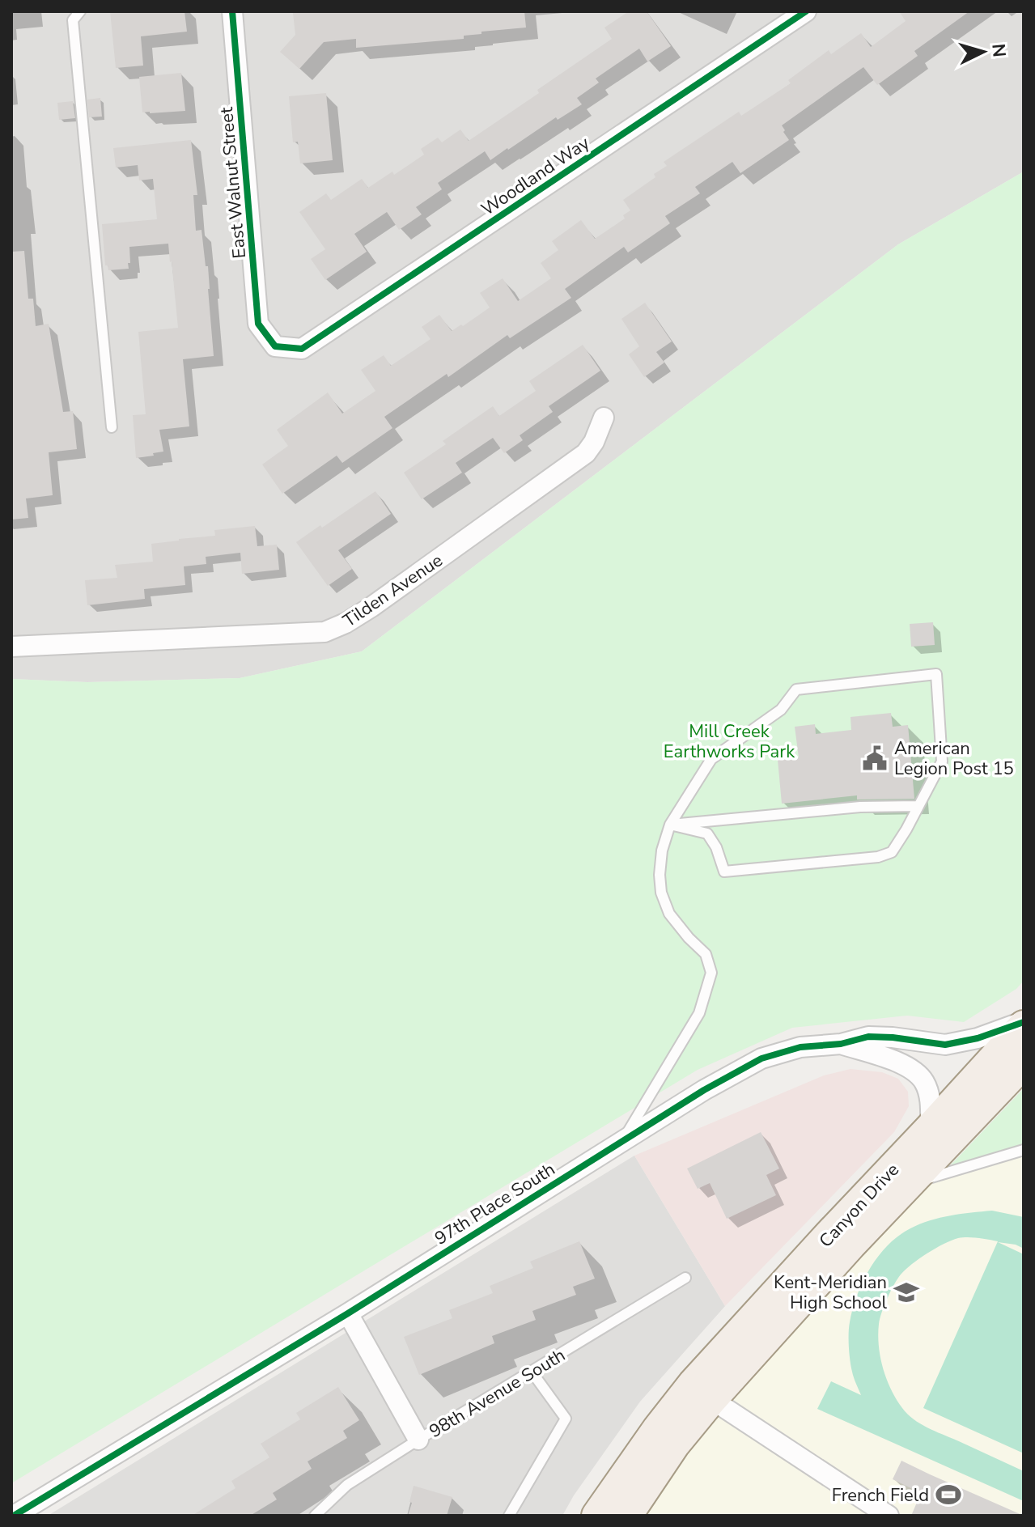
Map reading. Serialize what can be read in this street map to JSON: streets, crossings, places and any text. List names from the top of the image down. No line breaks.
{"streets":{"main road":["Canyon Drive"],"street":["Woodland Way","East Walnut Street","Tilden Avenue","97th Place South"],"lane":["98th Avenue South"]},"crossings":[["Woodland Way","East Walnut Street"],["97th Place South","Canyon Drive"]],"parks":["Mill Creek Earthworks Park"],"places":{"public building":["American Legion Post 15"],"school or university":["Kent-Meridian High School"],"sports":["French Field"]},"north":"right"}
